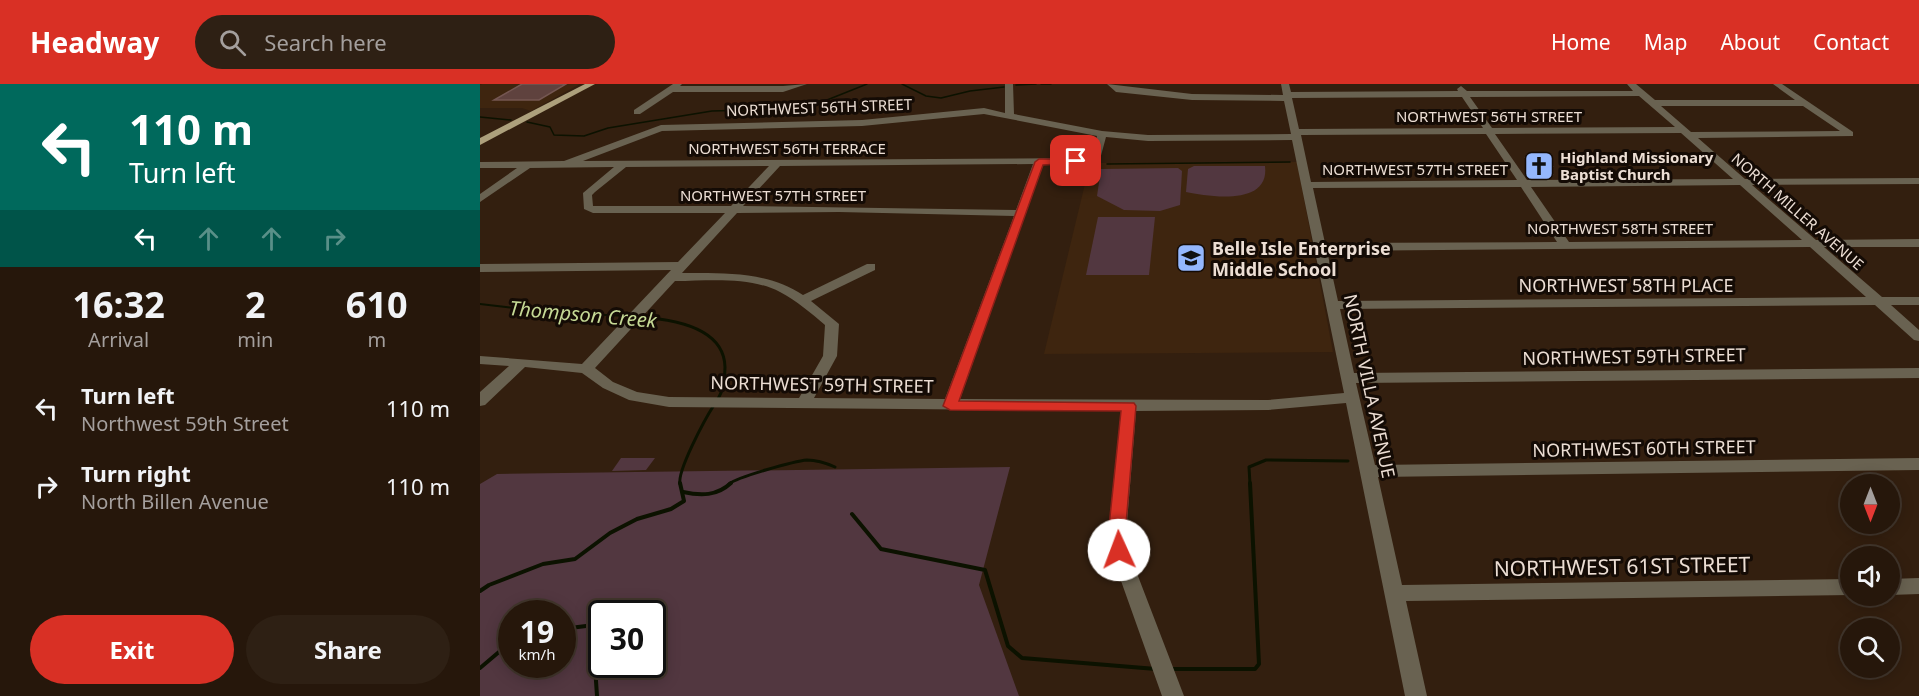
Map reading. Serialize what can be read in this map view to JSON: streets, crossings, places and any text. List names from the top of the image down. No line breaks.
{"streets":{"street":["NORTHWEST 56TH STREET","NORTHWEST 56TH TERRACE","NORTHWEST 57TH STREET","NORTH MILLER AVENUE","NORTHWEST 58TH STREET","NORTHWEST 58TH PLACE","NORTHWEST 59TH STREET","NORTH VILLA AVENUE","NORTHWEST 60TH STREET","NORTHWEST 61ST STREET"]},"crossings":[["NORTHWEST 56TH STREET","NORTHWEST 56TH TERRACE"],["NORTHWEST 56TH STREET","NORTH MILLER AVENUE"],["NORTHWEST 56TH STREET","NORTH VILLA AVENUE"],["NORTHWEST 56TH TERRACE","NORTHWEST 57TH STREET"],["NORTHWEST 57TH STREET","NORTH MILLER AVENUE"],["NORTHWEST 57TH STREET","NORTH VILLA AVENUE"],["NORTH MILLER AVENUE","NORTHWEST 58TH STREET"],["NORTH MILLER AVENUE","NORTHWEST 58TH PLACE"],["NORTHWEST 58TH STREET","NORTH VILLA AVENUE"],["NORTHWEST 58TH PLACE","NORTH VILLA AVENUE"],["NORTHWEST 59TH STREET","NORTH VILLA AVENUE"],["NORTH VILLA AVENUE","NORTHWEST 60TH STREET"],["NORTH VILLA AVENUE","NORTHWEST 61ST STREET"]],"water":["Thompson Creek"],"places":{"church":["Highland Missionary Baptist Church"],"school or university":["Belle Isle Enterprise Middle School"]},"north":"bottom","page":{"header":"Headway","search":"Search here","nav":["Home","Map","About","Contact"],"turn":["110 m","Turn left"],"eta":["16:32","Arrival","2","min","610","m"],"list":[{"name":"Turn left","note":"Northwest 59th Street","value":"110 m"},{"name":"Turn right","note":"North Billen Avenue","value":"110 m"}],"speed":"19 km/h","limit":"30","buttons":["Exit","Share"]}}
